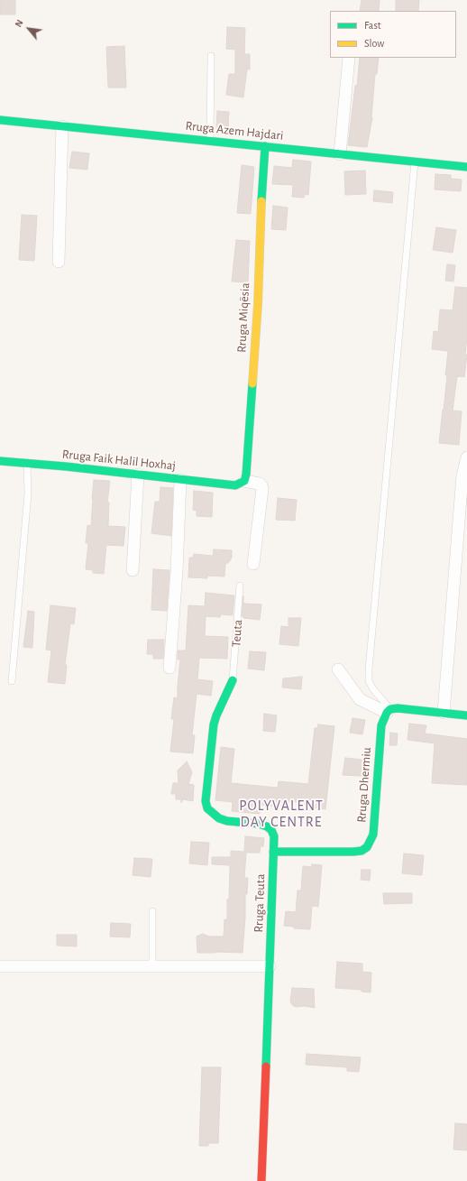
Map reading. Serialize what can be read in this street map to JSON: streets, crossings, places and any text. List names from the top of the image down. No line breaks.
{"streets":{"street":["Rruga Azem Hajdari","Rruga Miqësia","Rruga Faik Halil Hoxhaj","Rruga Dhermiu","Rruga Teuta"],"lane":["Teuta"]},"crossings":[["Rruga Azem Hajdari","Rruga Miqësia"],["Rruga Miqësia","Rruga Faik Halil Hoxhaj"],["Teuta","Rruga Teuta"],["Rruga Dhermiu","Rruga Teuta"]],"districts":["POLYVALENT DAY CENTRE"],"legend":["Fast","Slow"],"north":"top left"}
